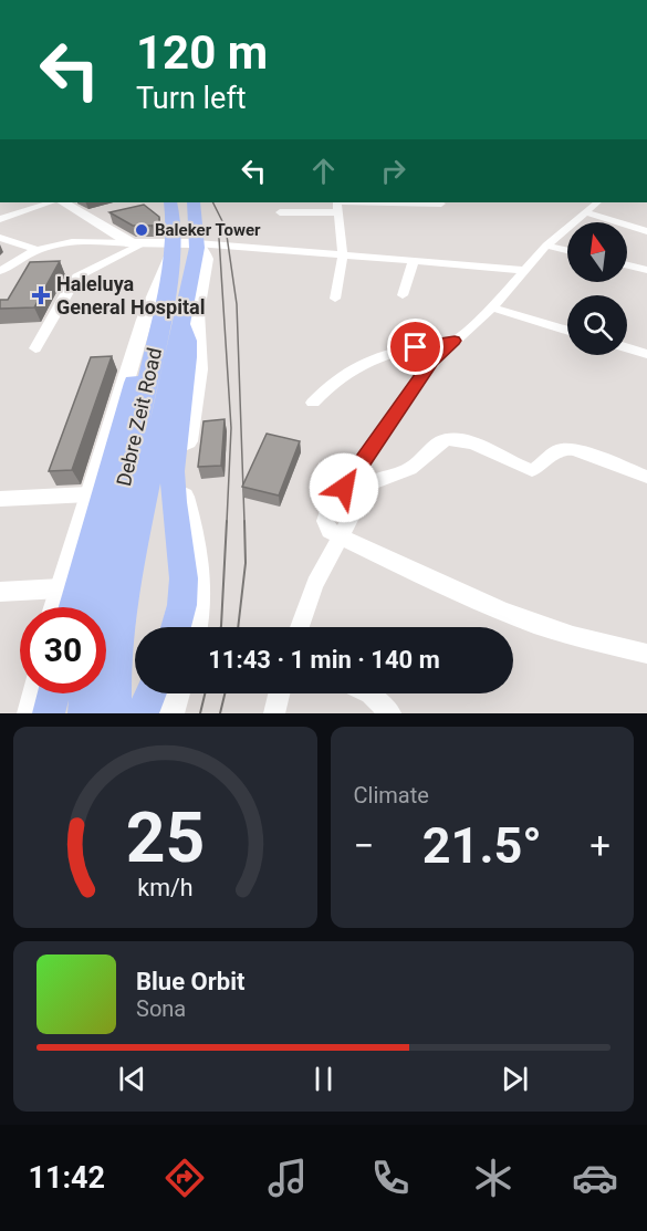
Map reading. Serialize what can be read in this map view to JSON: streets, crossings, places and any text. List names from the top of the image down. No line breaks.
{"streets":{"main road":["Debre Zeit Road"]},"places":{"other":["Baleker Tower"],"health":["Haleluya General Hospital"]},"north":"top","page":{"turn":["120 m","Turn left"],"limit":"30","trip":"11:43 · 1 min · 140 m","tile":"Climate","heat":["−","21.5°","+"],"song":["Blue Orbit","Sona"],"tabs":"11:42","gauge":["25","km/h"]}}
